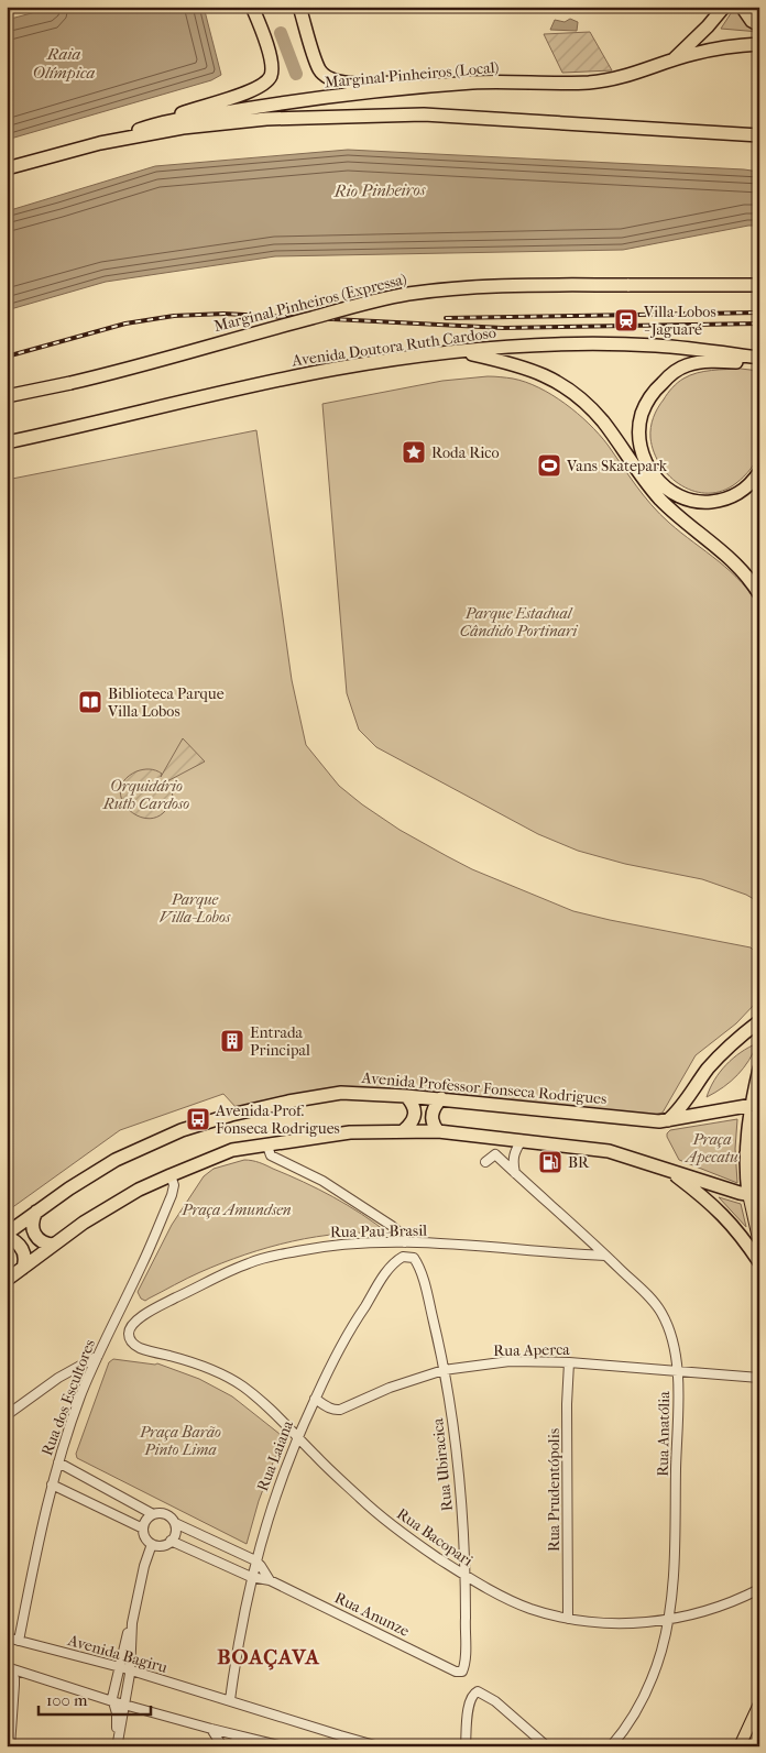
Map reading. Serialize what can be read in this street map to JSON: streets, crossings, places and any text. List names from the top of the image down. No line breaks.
{"streets":{"highway":["Marginal Pinheiros (Local)","Marginal Pinheiros (Expressa)","Avenida Doutora Ruth Cardoso","Avenida Professor Fonseca Rodrigues"],"street":["Rua Pau-Brasil","Rua Aperca","Rua dos Escultores","Rua Anatólia","Rua Laiana","Rua Ubiracica","Rua Prudentópolis","Rua Bacopari","Rua Anunze","Avenida Bagiru"]},"crossings":[["Rua Pau-Brasil","Rua Anatólia"],["Rua Pau-Brasil","Rua Bacopari"],["Rua Aperca","Rua Anatólia"],["Rua Aperca","Rua Laiana"],["Rua Aperca","Rua Ubiracica"],["Rua Aperca","Rua Prudentópolis"],["Rua dos Escultores","Avenida Bagiru"],["Rua Anatólia","Rua Bacopari"],["Rua Laiana","Rua Ubiracica"],["Rua Laiana","Rua Bacopari"],["Rua Laiana","Rua Anunze"],["Rua Laiana","Avenida Bagiru"],["Rua Ubiracica","Rua Bacopari"],["Rua Ubiracica","Rua Anunze"],["Rua Prudentópolis","Rua Bacopari"]],"districts":["BOAÇAVA"],"water":["Raia Olímpica","Rio Pinheiros"],"parks":["Parque Estadual Cândido Portinari","Orquidário Ruth Cardoso","Parque Villa-Lobos","Praça Apecatu","Praça Amundsen","Praça Barão Pinto Lima"],"places":{"station":["Villa Lobos - Jaguaré"],"place":["Roda Rico"],"sports":["Vans Skatepark"],"library":["Biblioteca Parque Villa Lobos"],"building":["Entrada Principal"],"bus stop":["Avenida Prof. Fonseca Rodrigues"],"fuel station":["BR"]},"scale_bar":"100 m"}
